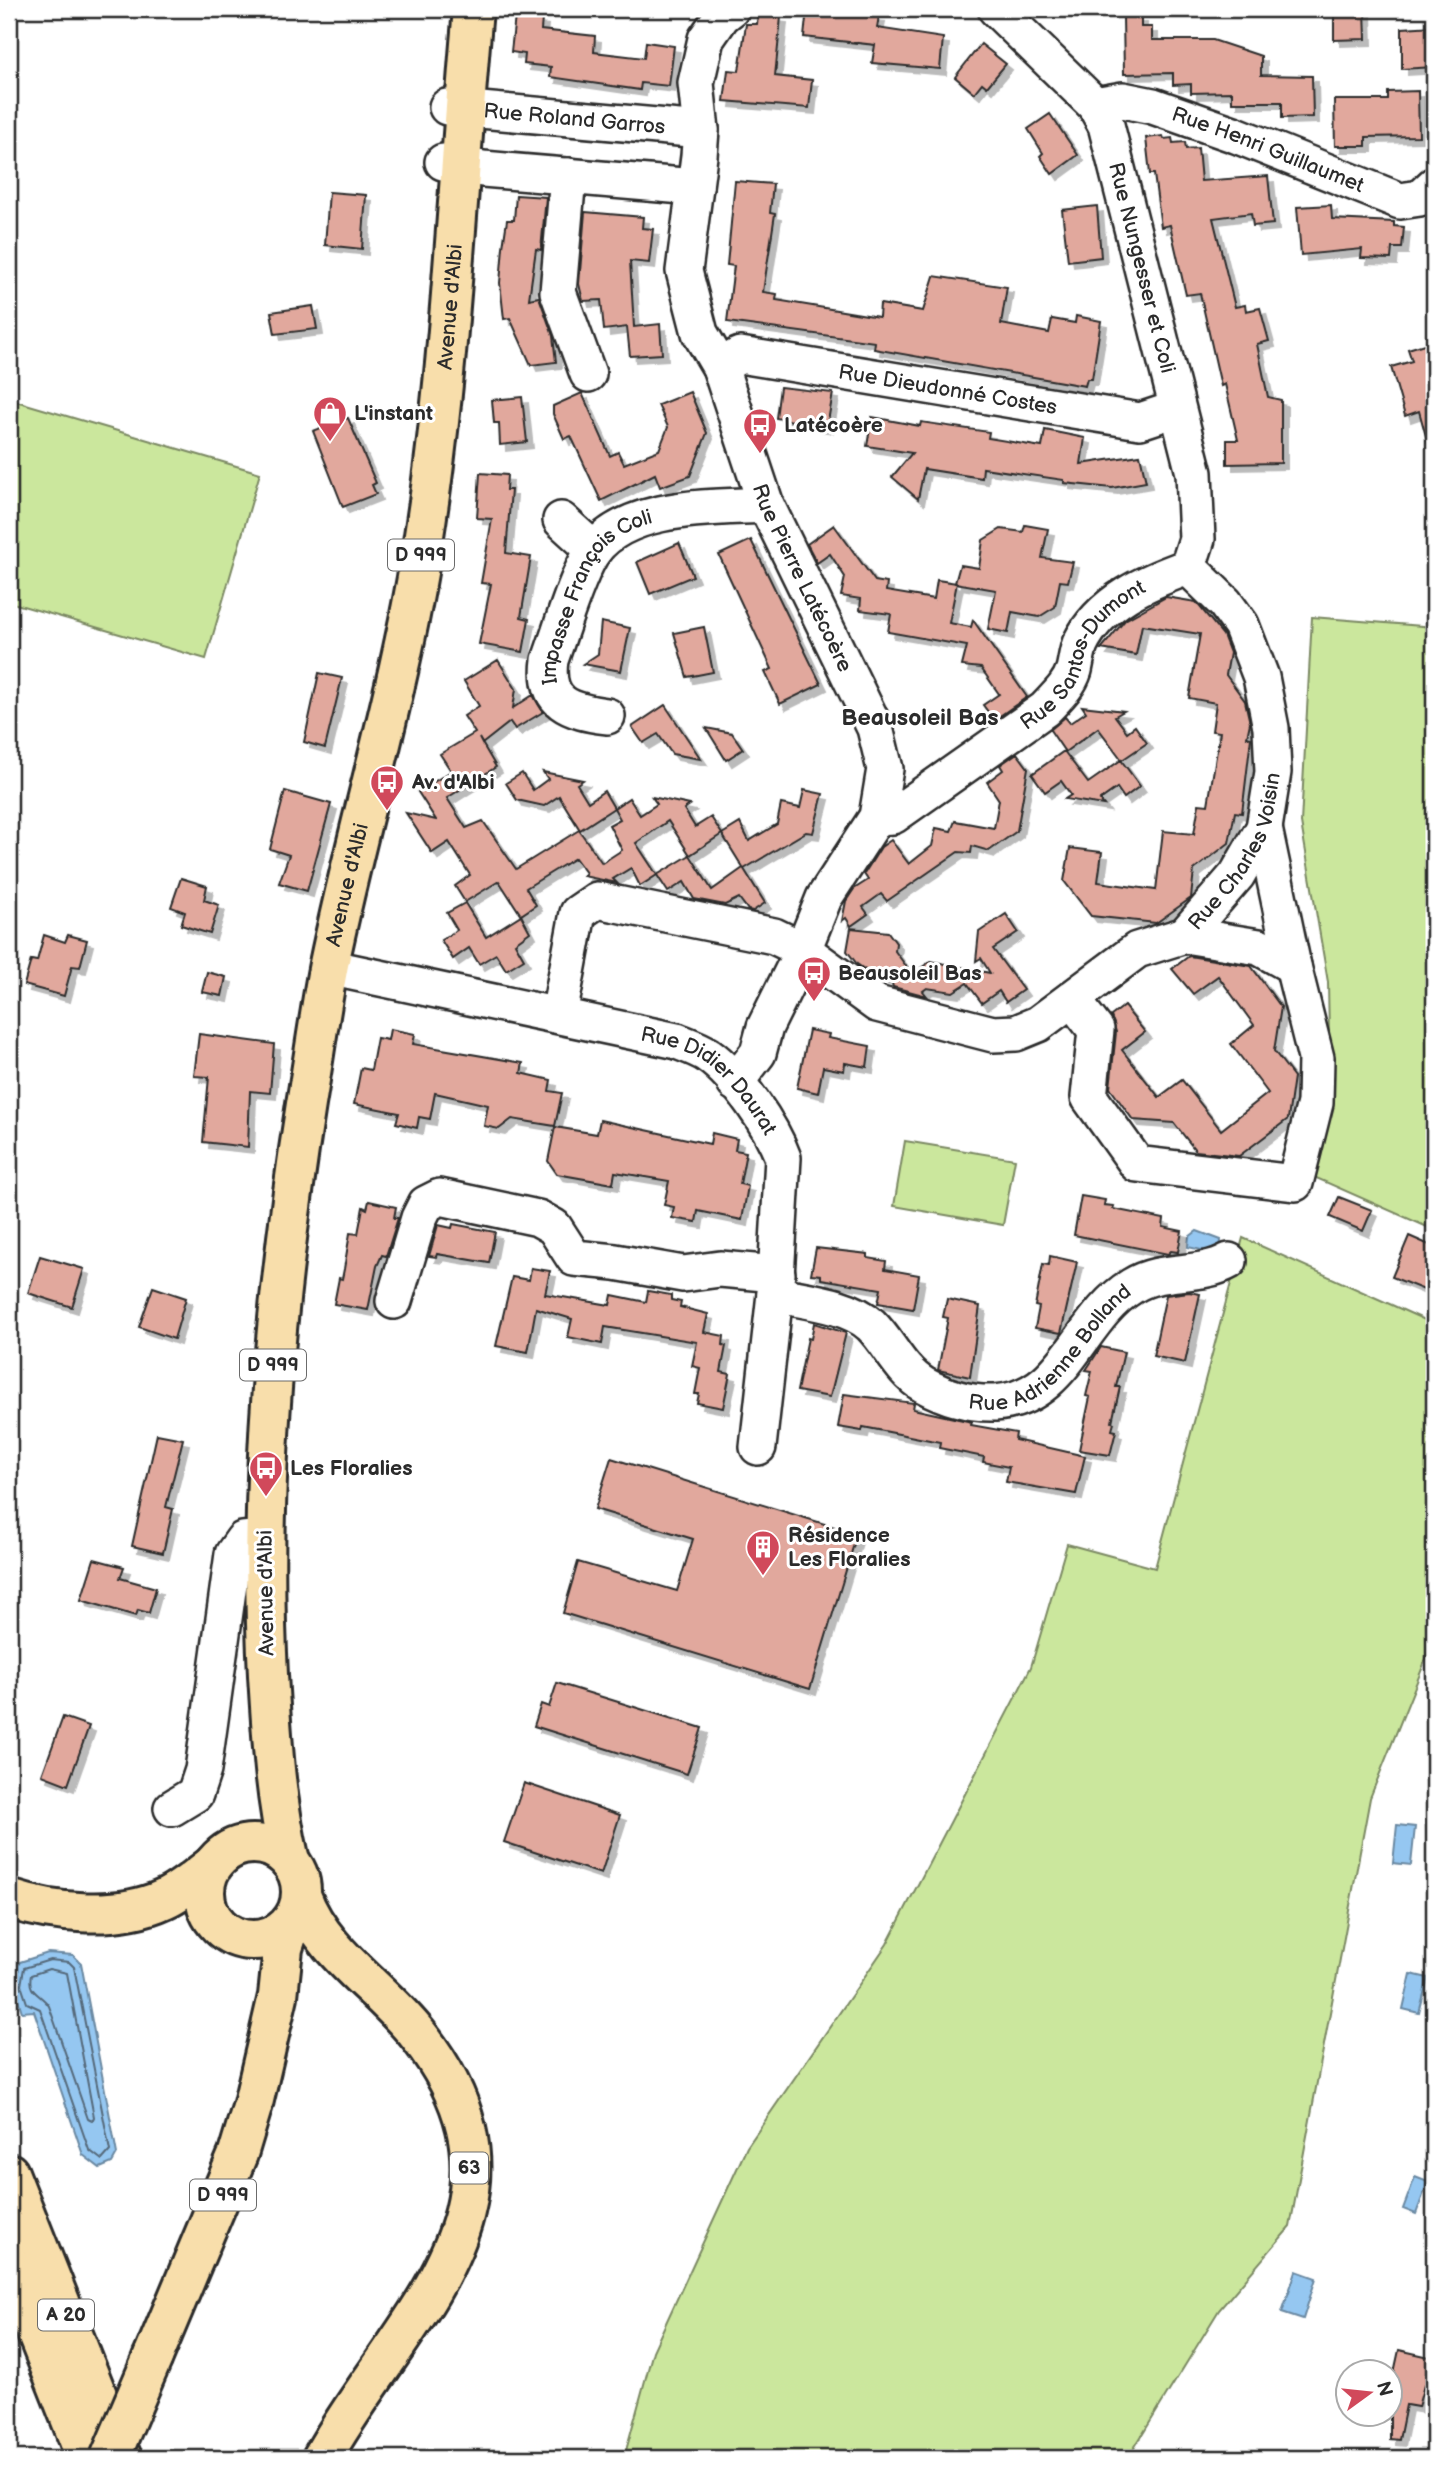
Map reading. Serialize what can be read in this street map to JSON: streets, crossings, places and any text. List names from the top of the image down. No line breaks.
{"streets":{"main road":["Avenue d'Albi","D 999","63","A 20"],"street":["Rue Roland Garros","Rue Henri Guillaumet","Rue Nungesser et Coli","Rue Dieudonné Costes","Rue Pierre Latécoère","Impasse François Coli","Rue Santos-Dumont","Rue Charles Voisin","Rue Didier Daurat","Rue Adrienne Bolland"]},"crossings":[["Rue Roland Garros","Avenue d'Albi"],["Rue Roland Garros","Rue Pierre Latécoère"],["Rue Henri Guillaumet","Rue Nungesser et Coli"],["Rue Nungesser et Coli","Rue Dieudonné Costes"],["Rue Nungesser et Coli","Rue Santos-Dumont"],["Rue Nungesser et Coli","Rue Charles Voisin"],["Avenue d'Albi","D 999"],["Avenue d'Albi","Rue Didier Daurat"],["Avenue d'Albi","63"],["Rue Dieudonné Costes","Rue Pierre Latécoère"],["D 999","63"],["Rue Pierre Latécoère","Impasse François Coli"],["Rue Pierre Latécoère","Rue Santos-Dumont"],["Rue Pierre Latécoère","Rue Charles Voisin"],["Rue Pierre Latécoère","Rue Didier Daurat"],["Rue Santos-Dumont","Rue Charles Voisin"],["Rue Charles Voisin","Rue Didier Daurat"],["Rue Didier Daurat","Rue Adrienne Bolland"]],"districts":["Beausoleil Bas"],"places":{"shop":["L'instant"],"bus stop":["Latécoère","Av. d'Albi","Beausoleil Bas","Les Floralies"],"building":["Résidence Les Floralies"]},"north":"right"}
